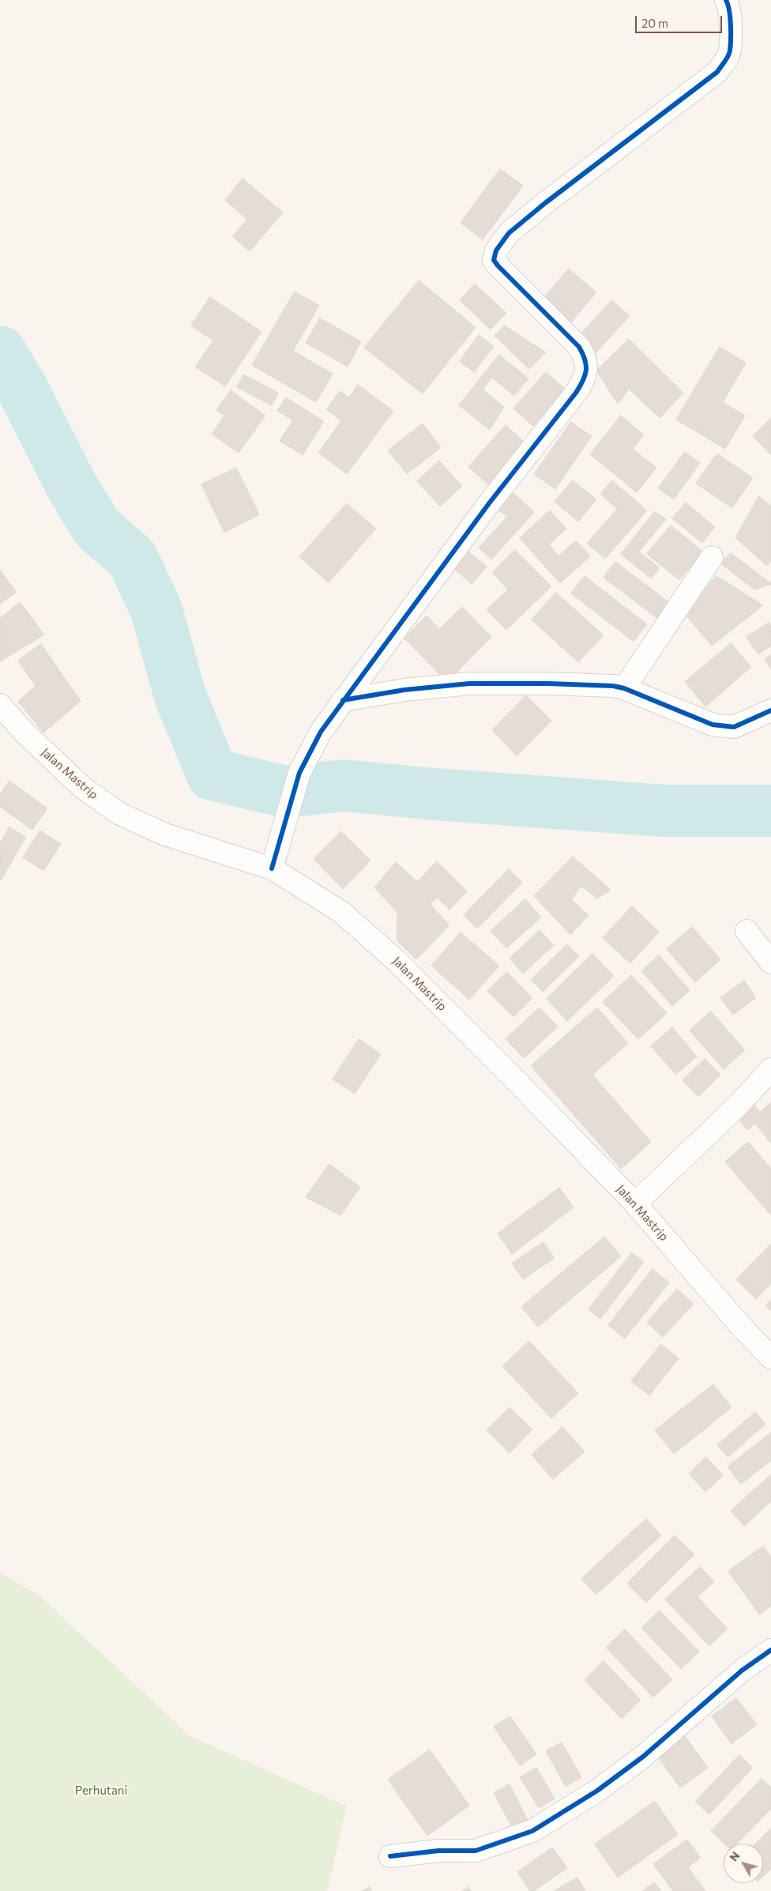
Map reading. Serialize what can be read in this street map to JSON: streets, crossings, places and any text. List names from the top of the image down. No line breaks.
{"streets":{"street":["Jalan Mastrip"]},"parks":["Perhutani"],"scale_bar":"20 m","north":"top left"}
